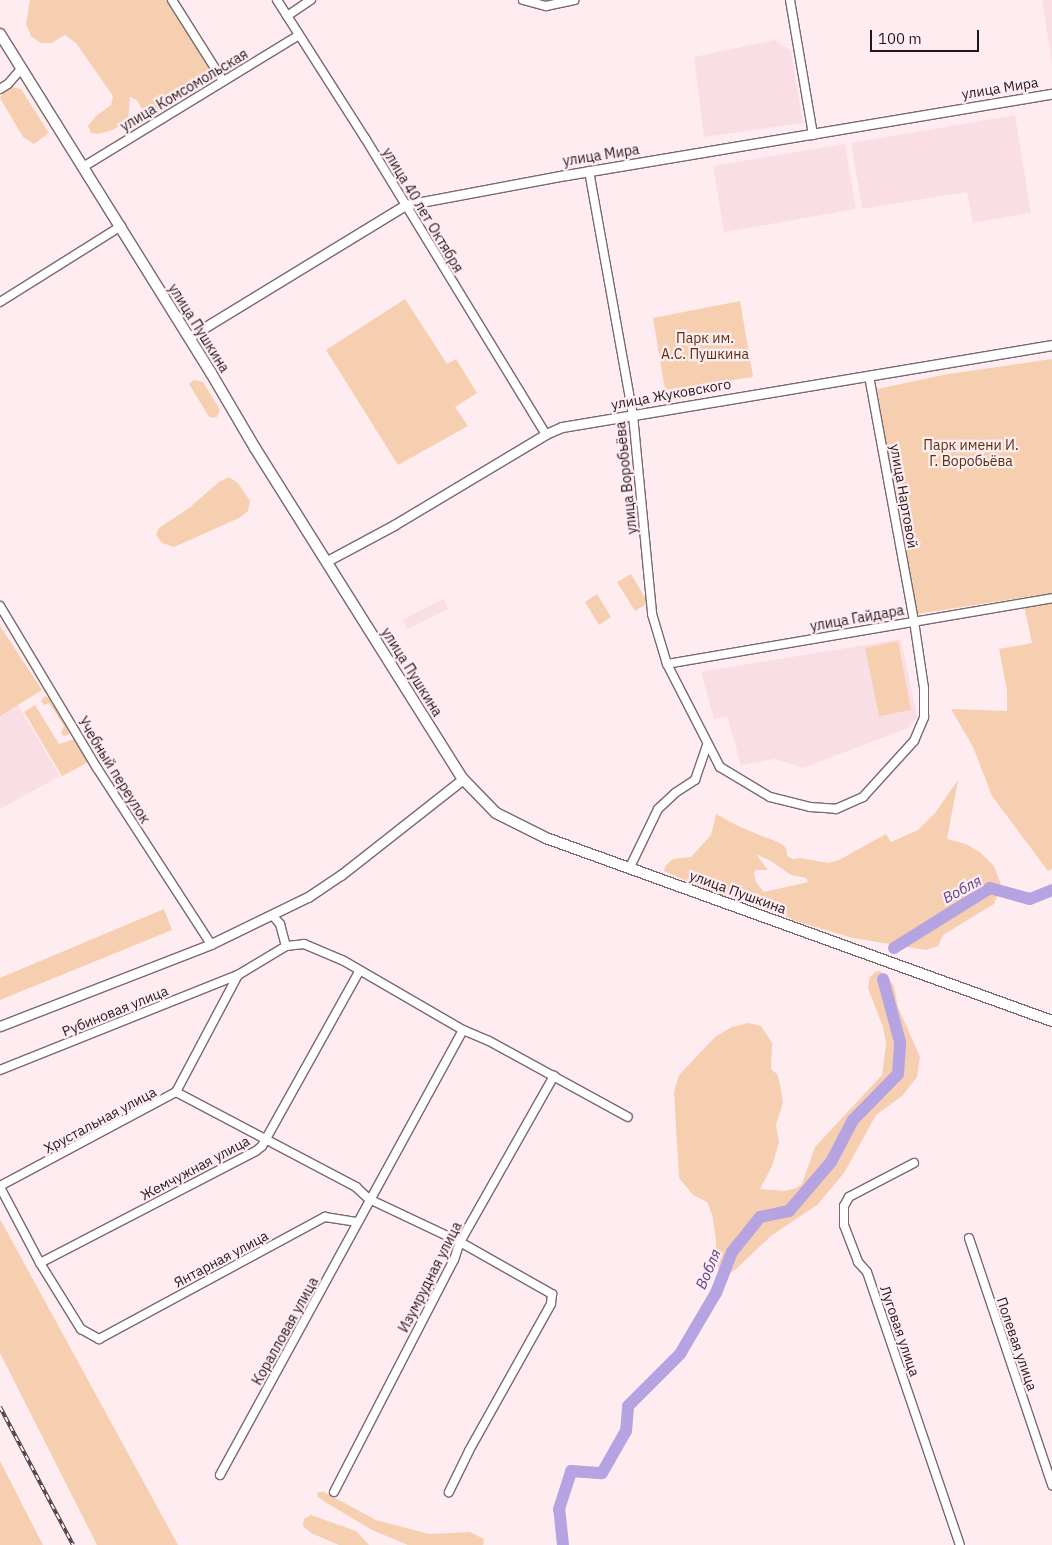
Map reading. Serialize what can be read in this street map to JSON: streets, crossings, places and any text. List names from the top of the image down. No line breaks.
{"streets":{"main road":["улица Пушкина"],"street":["улица Мира","улица Комсомольская","улица 40 лет Октября","улица Жуковского","улица Воробьёва","улица Нартовой","улица Гайдара","Учебный переулок","Рубиновая улица","Хрустальная улица","Жемчужная улица","Янтарная улица","Изумрудная улица","Коралловая улица","Луговая улица","Полевая улица"]},"crossings":[["улица Мира","улица 40 лет Октября"],["улица Мира","улица Пушкина"],["улица Мира","улица Воробьёва"],["улица Комсомольская","улица 40 лет Октября"],["улица Комсомольская","улица Пушкина"],["улица 40 лет Октября","улица Жуковского"],["улица Пушкина","улица Жуковского"],["улица Жуковского","улица Воробьёва"],["улица Жуковского","улица Нартовой"],["улица Воробьёва","улица Нартовой"],["улица Воробьёва","улица Гайдара"],["улица Нартовой","улица Гайдара"],["Рубиновая улица","Хрустальная улица"],["Жемчужная улица","Янтарная улица"],["Янтарная улица","Коралловая улица"]],"water":["Вобля"],"parks":["Парк им. А.С. Пушкина","Парк имени И. Г. Воробьёва"],"scale_bar":"100 m"}
